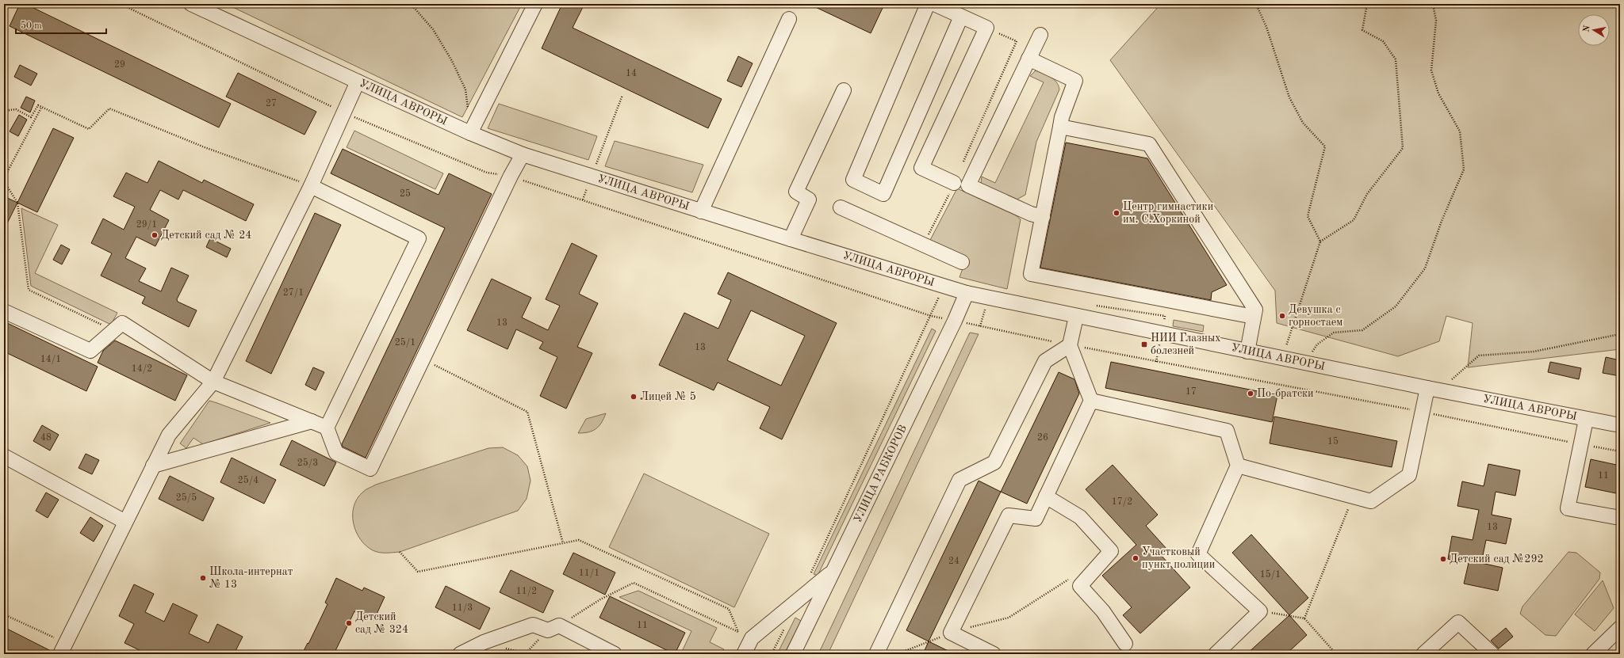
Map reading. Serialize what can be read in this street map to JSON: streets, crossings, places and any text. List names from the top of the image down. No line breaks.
{"streets":{"street":["УЛИЦА АВРОРЫ","УЛИЦА РАБКОРОВ"]},"crossings":[["УЛИЦА АВРОРЫ","УЛИЦА РАБКОРОВ"]],"places":{"other":["Центр гимнастики им. С.Хоркиной","Детский сад № 24","Девушка с горностаем","По-братски","Лицей № 5","Участковый пункт полиции","Детский сад №292","Школа-интернат № 13","Детский сад № 324"],"transit":["НИИ Глазных болезней"]},"house_numbers":["29","14","27","25","29/1","27/1","13","25/1","13","14/1","14/2","17","48","26","15","25/3","11","25/4","25/5","17/2","13","24","11/1","15/1","11/2","11/3","11"],"scale_bar":"50 m","north":"left"}
